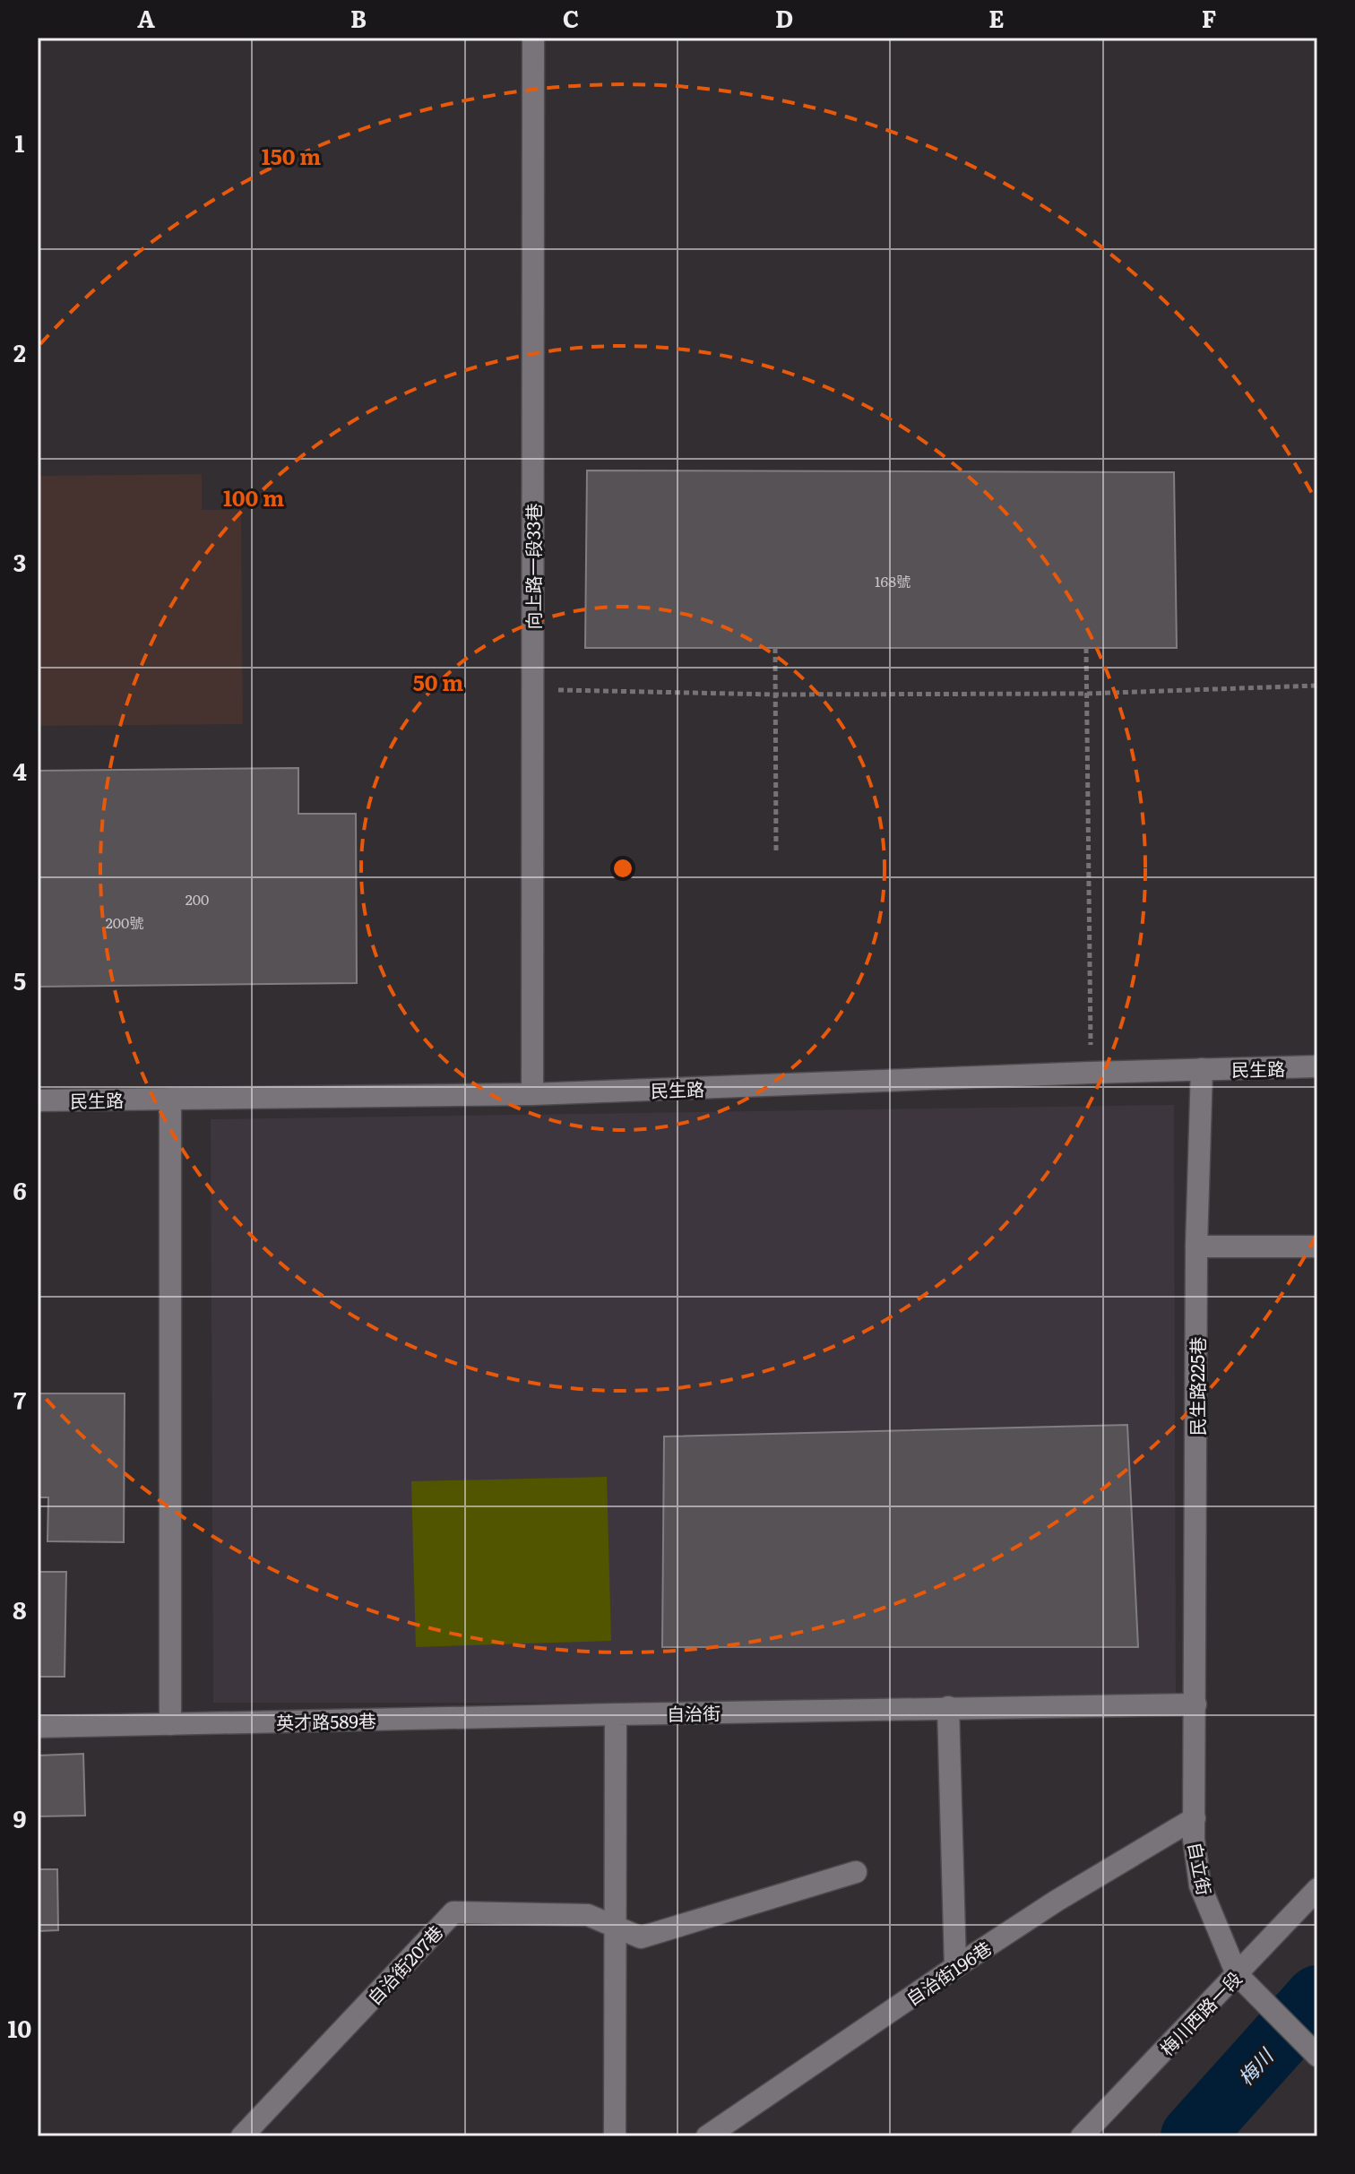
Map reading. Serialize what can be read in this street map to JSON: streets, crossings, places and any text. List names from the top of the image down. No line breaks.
{"streets":{"street":["向上路一段33巷","民生路","民生路225巷","自治街","英才路589巷","自立街","自治街207巷","自治街196巷","梅川西路一段"]},"crossings":[["向上路一段33巷","民生路"],["民生路","民生路225巷"],["民生路225巷","自治街"],["民生路225巷","自立街"],["自治街","英才路589巷"],["自治街","自立街"],["自立街","自治街196巷"],["自立街","梅川西路一段"]],"water":["梅川"],"house_numbers":["168號","200","200號"],"grid":{"columns":["A","B","C","D","E","F"],"rows":["1","2","3","4","5","6","7","8","9","10"]},"rings":["150 m","100 m","50 m"]}
